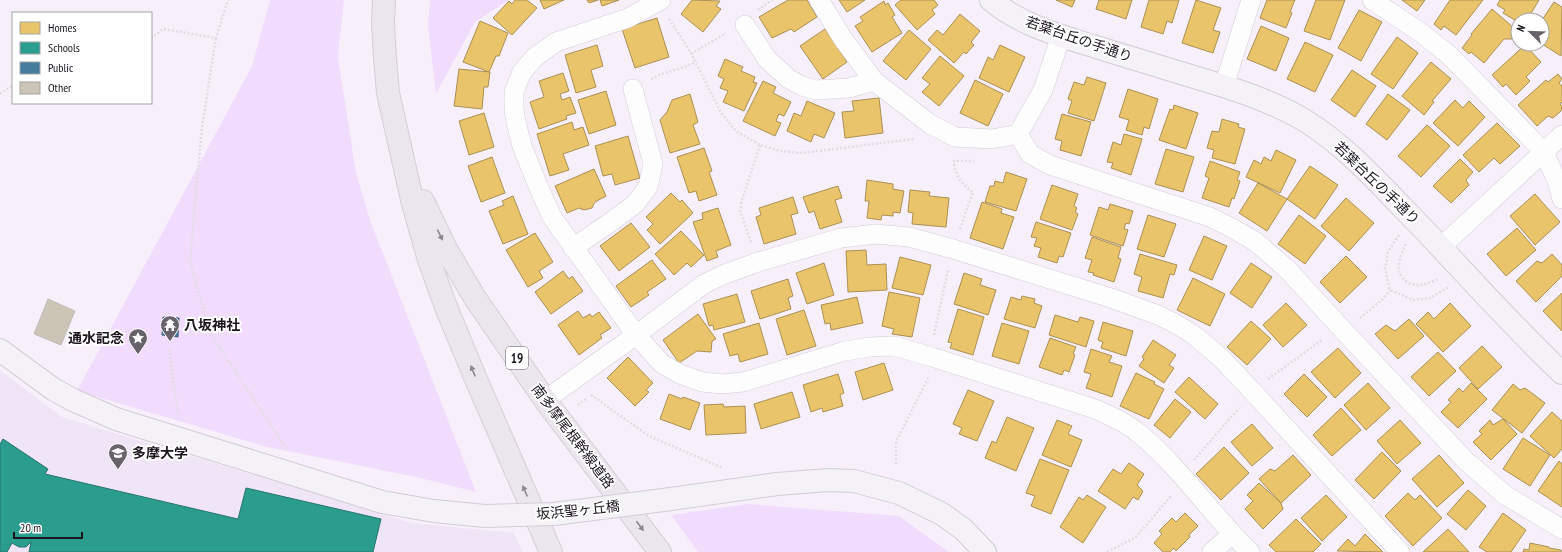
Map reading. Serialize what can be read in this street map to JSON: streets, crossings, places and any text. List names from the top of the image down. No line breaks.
{"streets":{"main road":["若葉台丘の手通り","19","南多摩尾根幹線道路","坂浜聖ヶ丘橋"]},"places":{"temple":["八坂神社"],"place":["通水記念"],"school or university":["多摩大学"]},"legend":["Homes","Schools","Public","Other"],"scale_bar":"20 m","north":"top left"}
